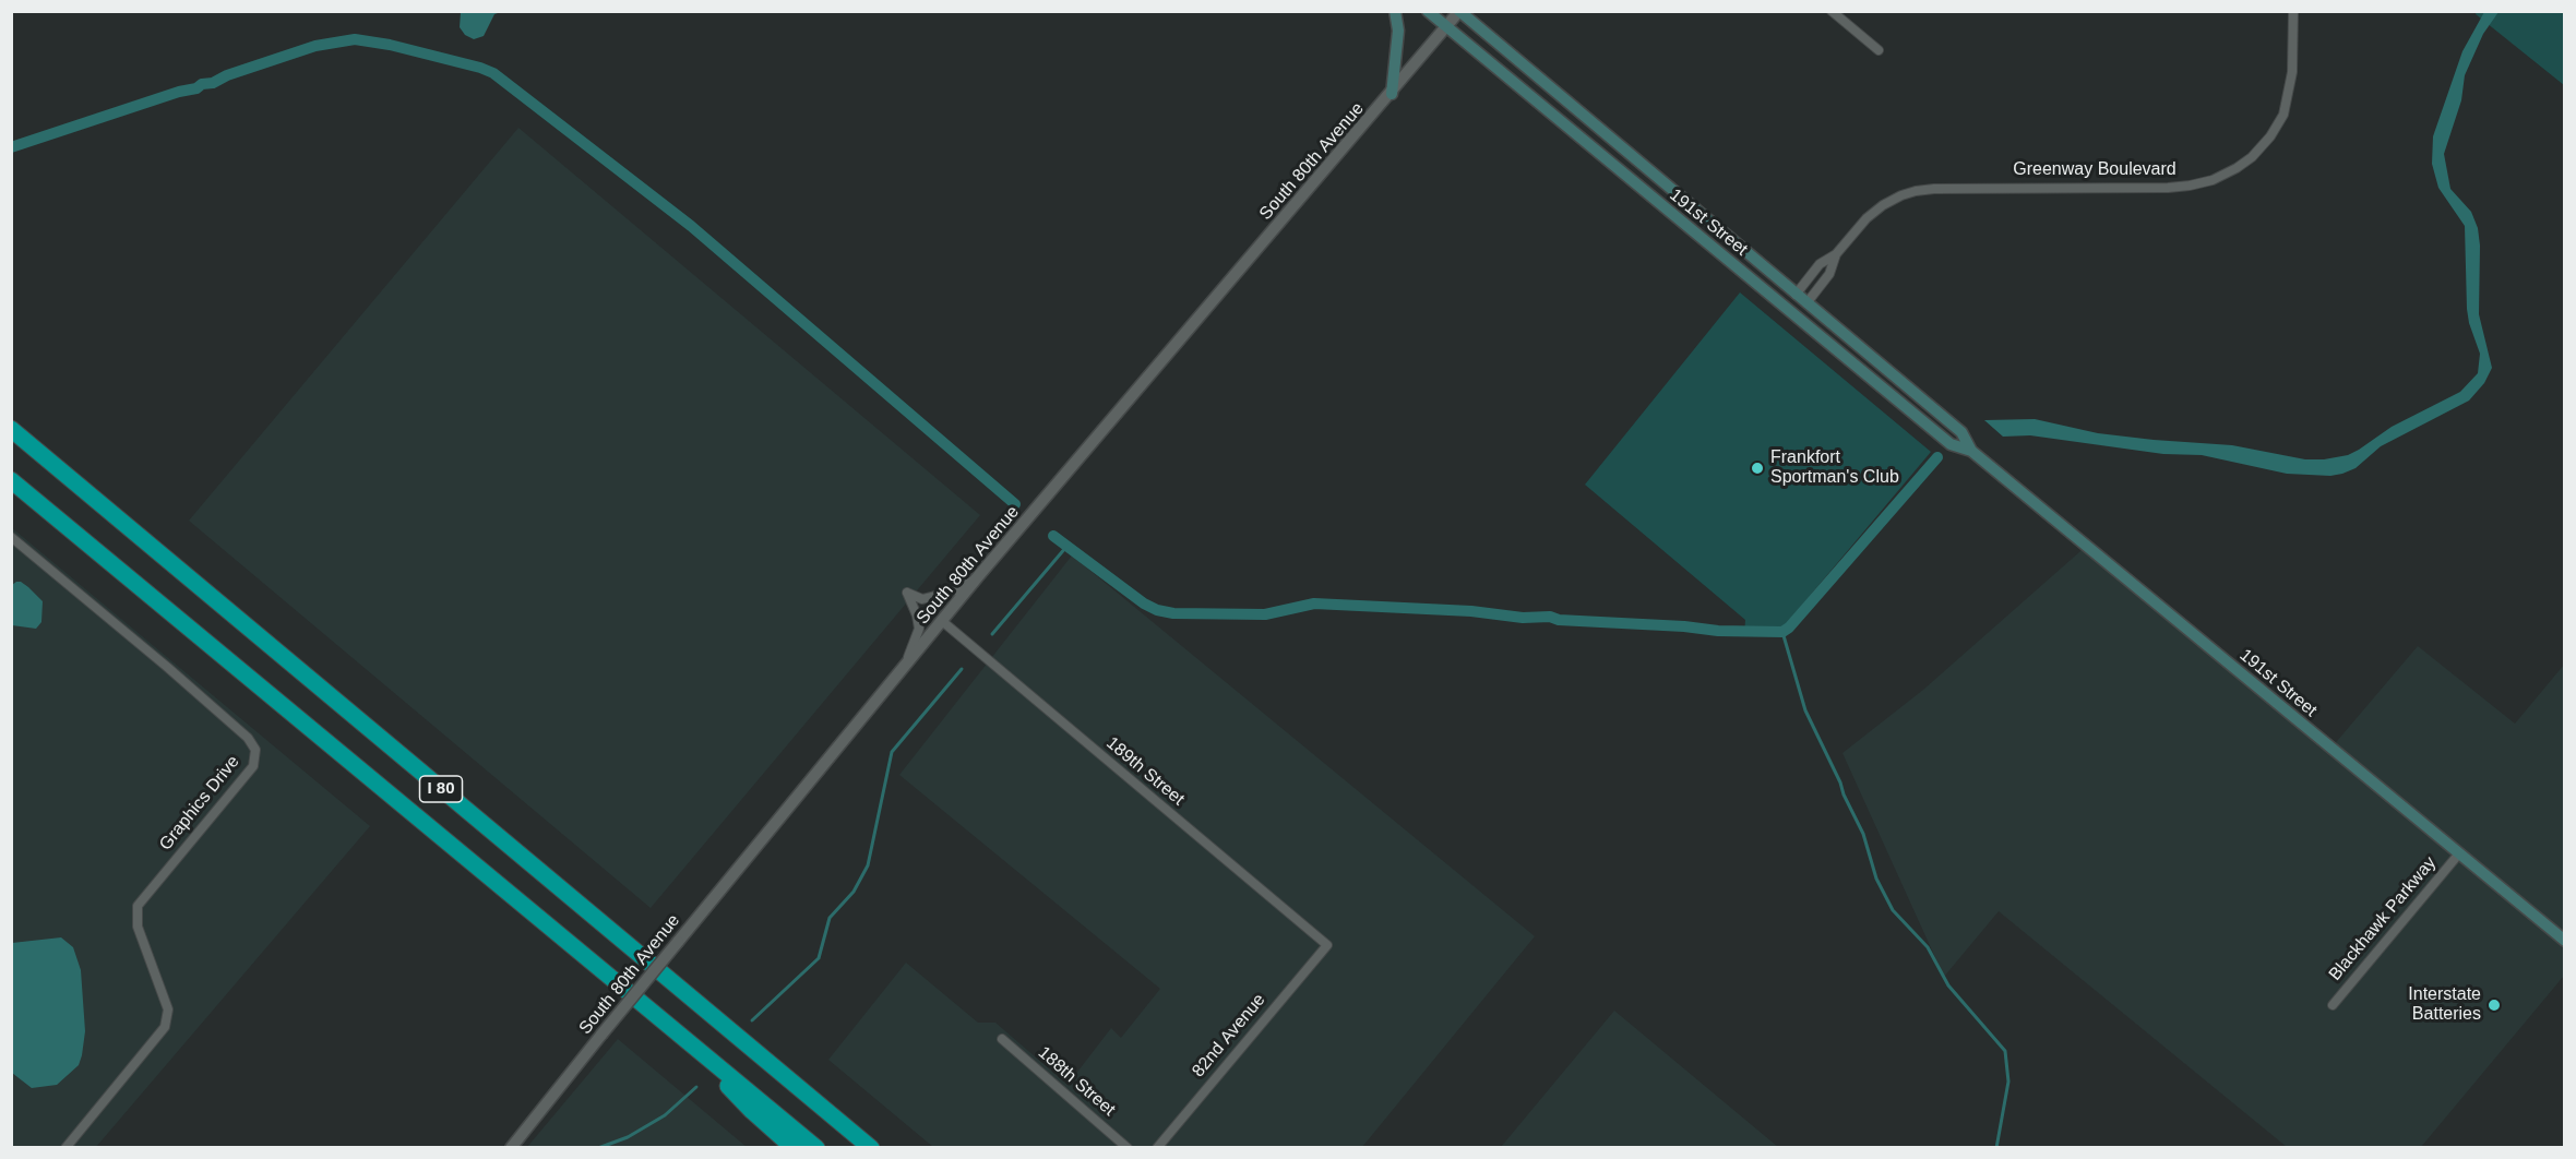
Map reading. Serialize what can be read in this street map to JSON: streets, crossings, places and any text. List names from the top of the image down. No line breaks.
{"streets":{"highway":["I 80"],"main road":["191st Street"],"street":["South 80th Avenue","Greenway Boulevard","189th Street","Graphics Drive","Blackhawk Parkway","82nd Avenue","188th Street"]},"crossings":[["South 80th Avenue","191st Street"],["South 80th Avenue","189th Street"],["Greenway Boulevard","191st Street"],["191st Street","Blackhawk Parkway"],["189th Street","82nd Avenue"]],"places":["Frankfort Sportman's Club","Interstate Batteries"]}
